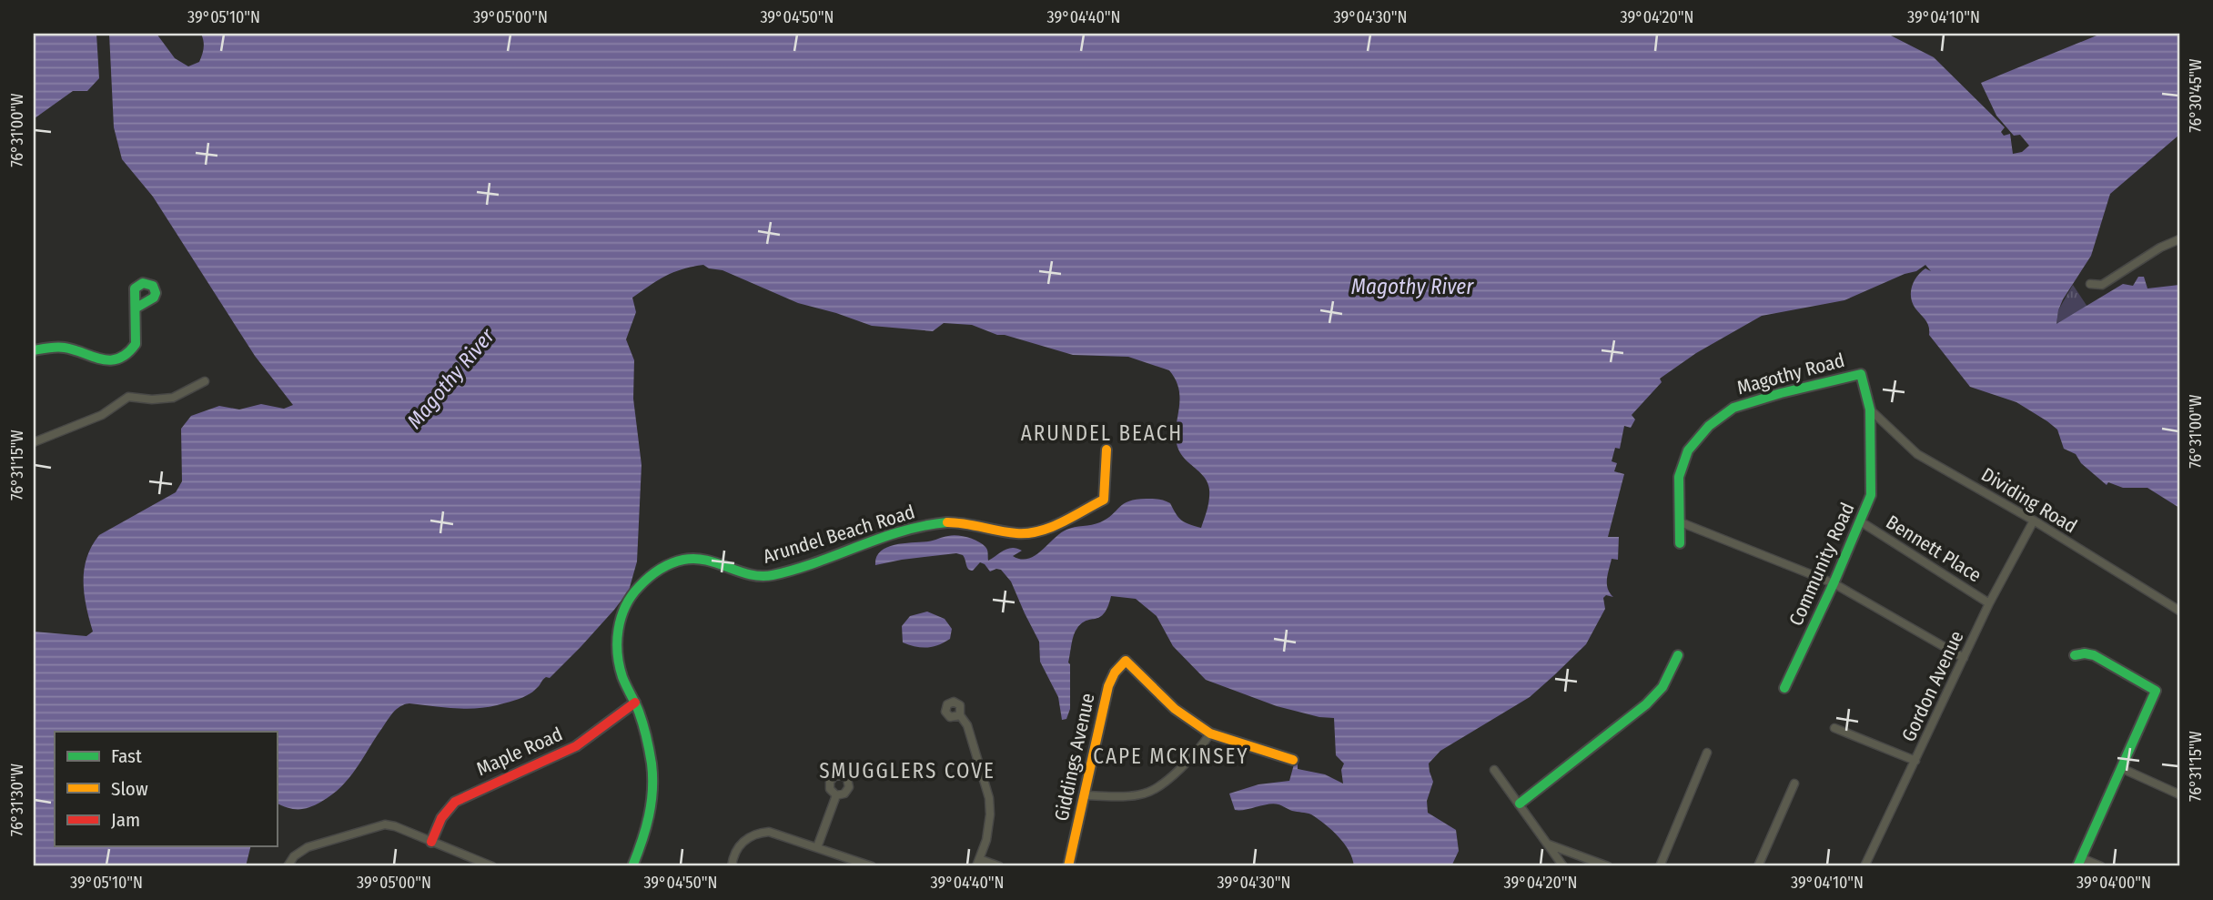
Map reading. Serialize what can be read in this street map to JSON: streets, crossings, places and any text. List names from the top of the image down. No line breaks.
{"streets":{"street":["Magothy Road","Dividing Road","Arundel Beach Road","Bennett Place","Community Road","Gordon Avenue","Maple Road","Giddings Avenue"]},"crossings":[["Magothy Road","Community Road"],["Dividing Road","Community Road"],["Dividing Road","Gordon Avenue"],["Arundel Beach Road","Maple Road"],["Bennett Place","Community Road"],["Bennett Place","Gordon Avenue"]],"districts":["ARUNDEL BEACH","CAPE MCKINSEY","SMUGGLERS COVE"],"water":["Magothy River"],"legend":["Fast","Slow","Jam"],"coordinates":["39°05'10\"N","39°05'00\"N","39°04'50\"N","39°04'40\"N","39°04'30\"N","39°04'20\"N","39°04'10\"N","76°30'45\"W","76°31'00\"W","76°31'15\"W","76°31'30\"W","39°04'00\"N"]}
